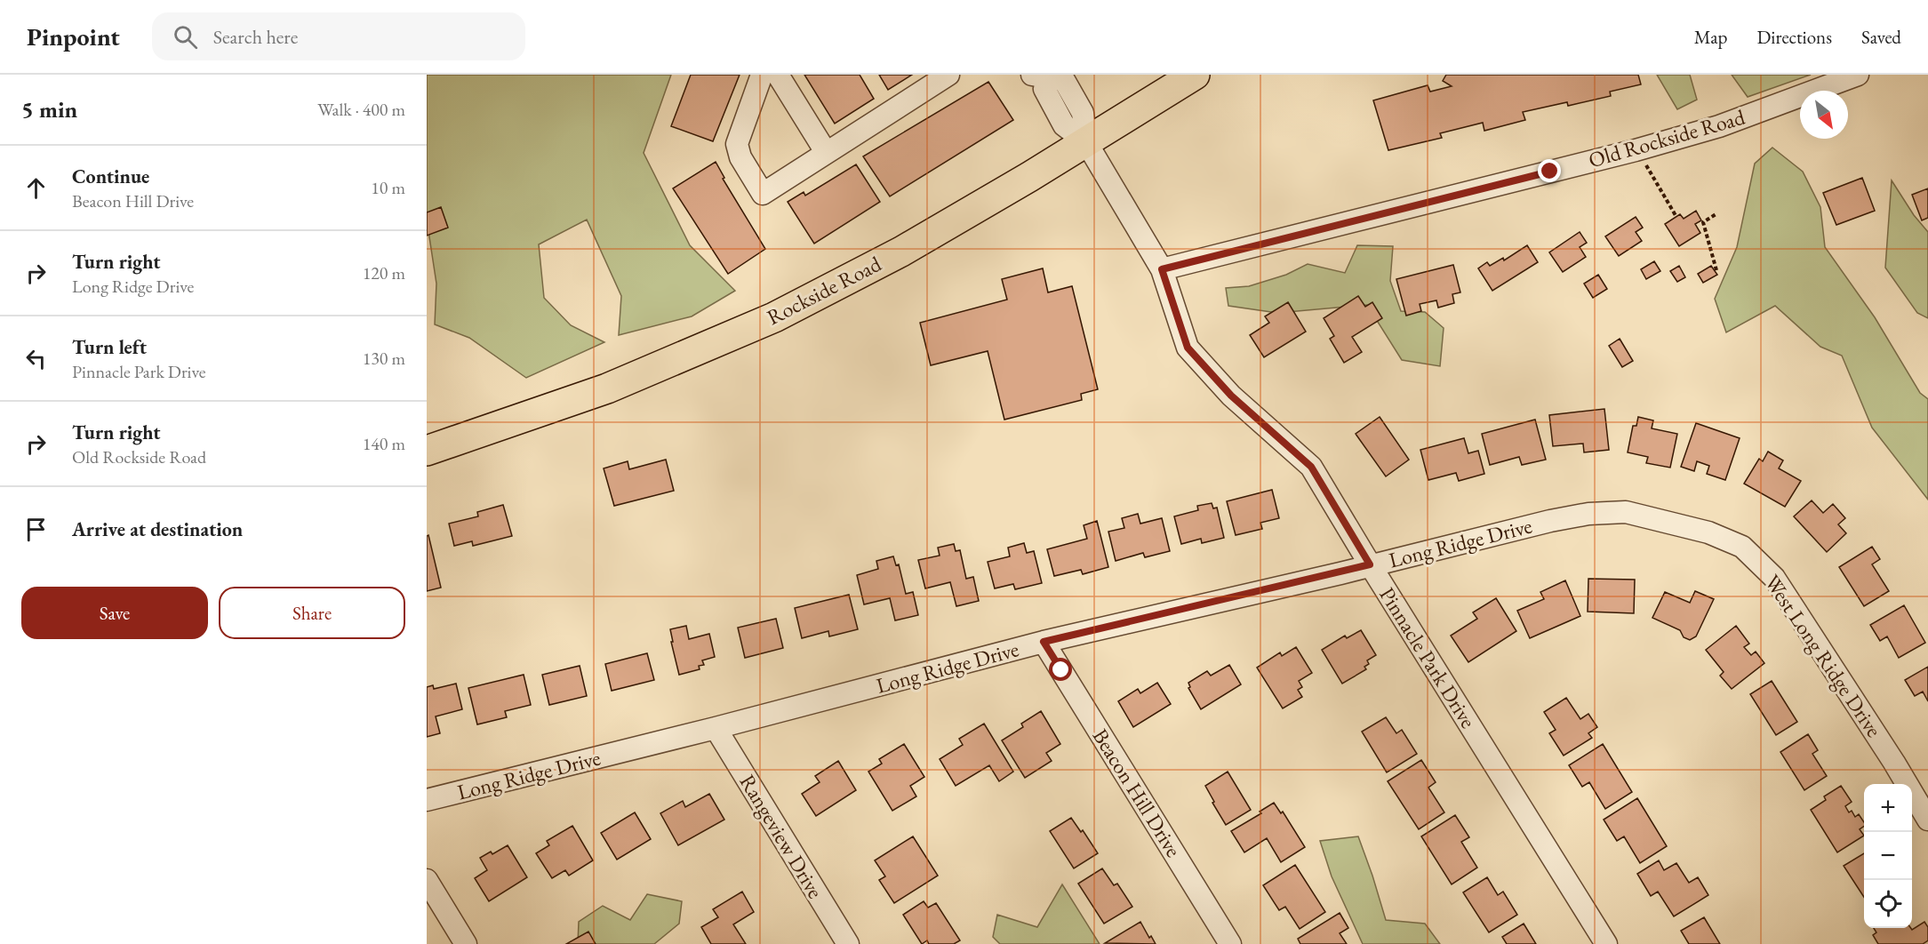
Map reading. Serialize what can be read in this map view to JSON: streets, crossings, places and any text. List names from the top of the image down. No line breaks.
{"streets":{"main road":["Rockside Road"],"street":["Old Rockside Road","Long Ridge Drive","West Long Ridge Drive","Pinnacle Park Drive","Beacon Hill Drive","Rangeview Drive"]},"crossings":[["Old Rockside Road","Pinnacle Park Drive"],["Rockside Road","Pinnacle Park Drive"],["Long Ridge Drive","West Long Ridge Drive"],["Long Ridge Drive","Pinnacle Park Drive"],["Long Ridge Drive","Beacon Hill Drive"],["Long Ridge Drive","Rangeview Drive"]],"north":"bottom right","page":{"header":"Pinpoint","search":"Search here","nav":["Map","Directions","Saved"],"heading":["5 min","Walk · 400 m"],"list":[["Continue","Beacon Hill Drive","10 m"],["Turn right","Long Ridge Drive","120 m"],["Turn left","Pinnacle Park Drive","130 m"],["Turn right","Old Rockside Road","140 m"],"Arrive at destination"],"buttons":["Save","Share"],"map_buttons":["+","−"]}}
